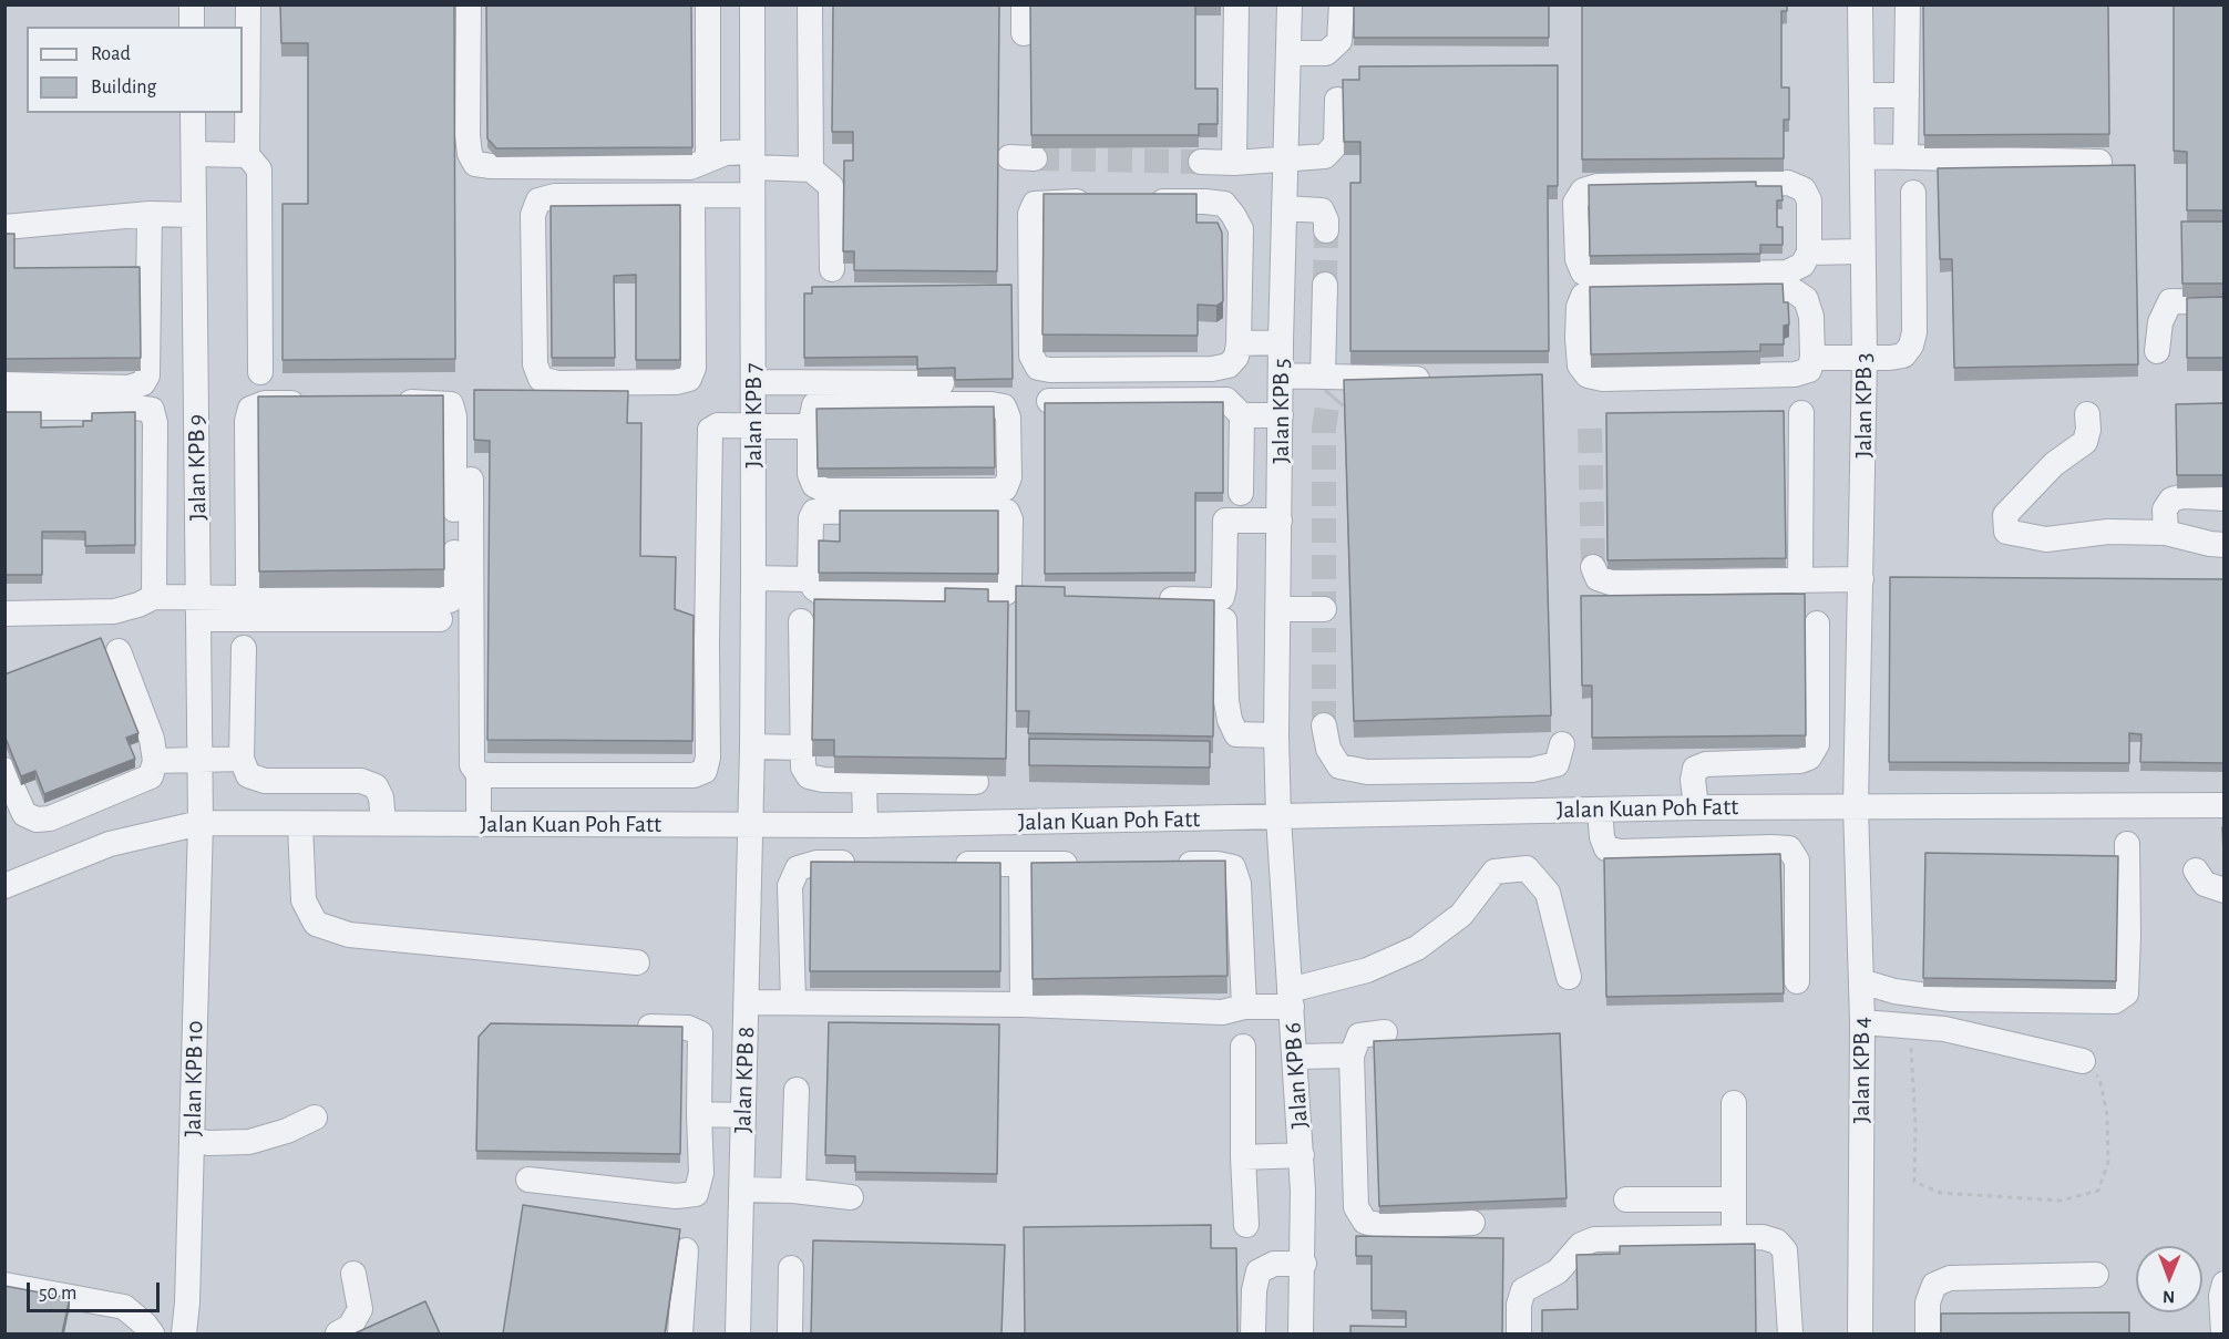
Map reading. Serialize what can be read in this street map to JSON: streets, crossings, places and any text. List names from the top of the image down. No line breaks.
{"streets":{"street":["Jalan KPB 3","Jalan KPB 5","Jalan KPB 7","Jalan KPB 9","Jalan Kuan Poh Fatt","Jalan KPB 4","Jalan KPB 6","Jalan KPB 10","Jalan KPB 8"]},"crossings":[["Jalan KPB 3","Jalan Kuan Poh Fatt"],["Jalan KPB 3","Jalan KPB 4"],["Jalan KPB 5","Jalan Kuan Poh Fatt"],["Jalan KPB 5","Jalan KPB 6"],["Jalan KPB 7","Jalan Kuan Poh Fatt"],["Jalan KPB 7","Jalan KPB 8"],["Jalan KPB 9","Jalan Kuan Poh Fatt"],["Jalan KPB 9","Jalan KPB 10"],["Jalan Kuan Poh Fatt","Jalan KPB 4"],["Jalan Kuan Poh Fatt","Jalan KPB 6"],["Jalan Kuan Poh Fatt","Jalan KPB 10"],["Jalan Kuan Poh Fatt","Jalan KPB 8"]],"legend":["Road","Building"],"scale_bar":"50 m","north":"bottom"}
